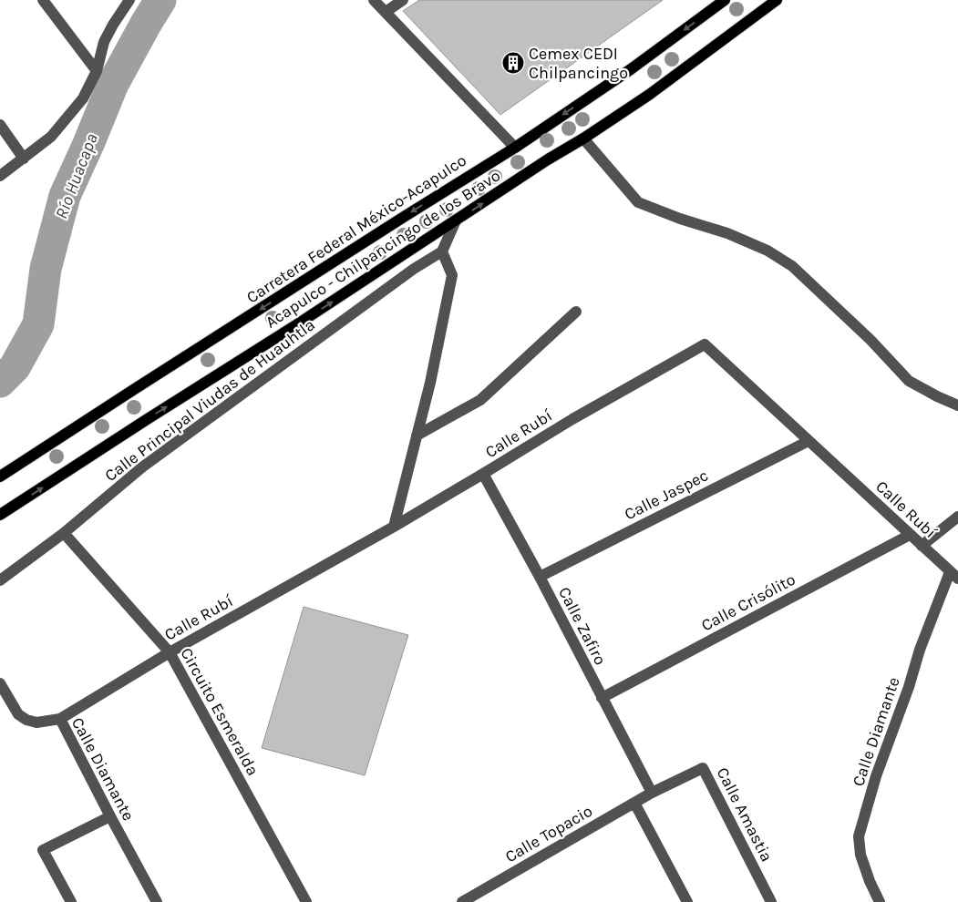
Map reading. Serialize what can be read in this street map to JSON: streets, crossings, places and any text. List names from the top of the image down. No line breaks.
{"streets":{"main road":["Carretera Federal México-Acapulco","Acapulco - Chilpancingo de los Bravo"],"street":["Calle Principal Viudas de Huauhtla","Calle Rubí","Calle Jaspec","Calle Crisólito","Calle Zafiro","Circuito Esmeralda","Calle Diamante","Calle Amastia","Calle Topacio"]},"crossings":[["Calle Principal Viudas de Huauhtla","Circuito Esmeralda"],["Calle Rubí","Calle Jaspec"],["Calle Rubí","Calle Crisólito"],["Calle Rubí","Calle Zafiro"],["Calle Rubí","Circuito Esmeralda"],["Calle Rubí","Calle Diamante"],["Calle Jaspec","Calle Zafiro"],["Calle Crisólito","Calle Zafiro"],["Calle Zafiro","Calle Amastia"],["Calle Zafiro","Calle Topacio"],["Calle Amastia","Calle Topacio"]],"one_way":["Carretera Federal México-Acapulco","Acapulco - Chilpancingo de los Bravo"],"water":["Río Huacapa"],"places":{"building":["Cemex CEDI Chilpancingo"]}}
